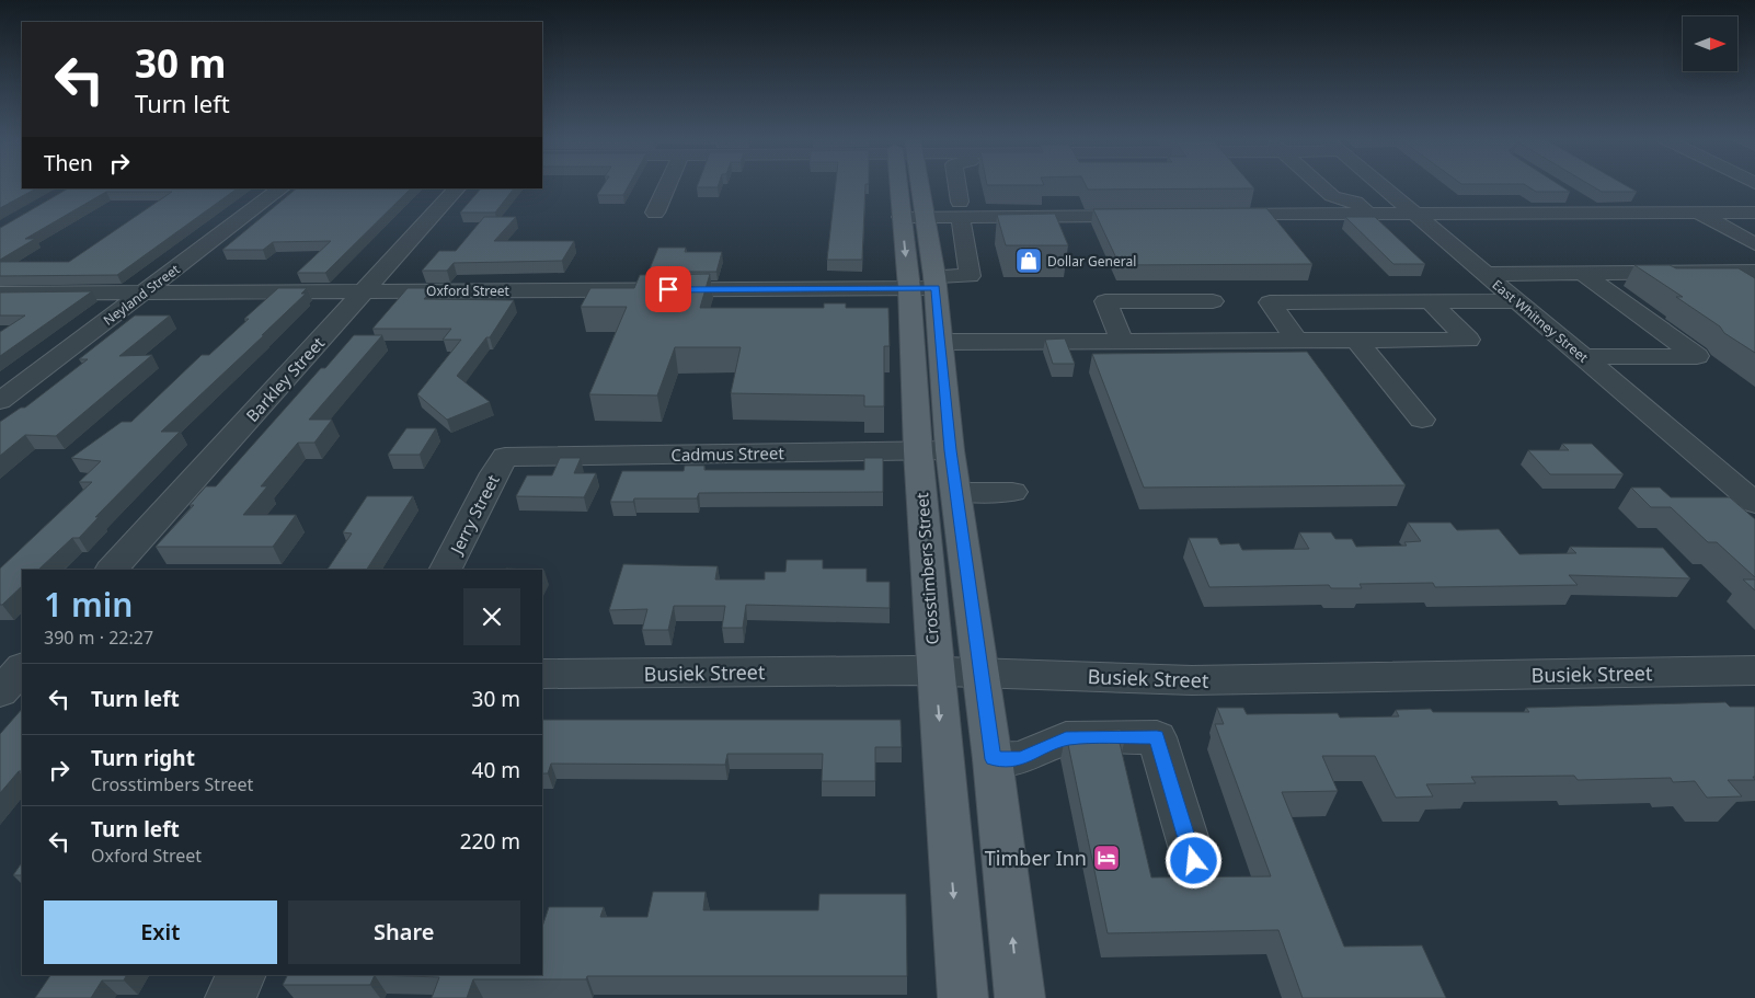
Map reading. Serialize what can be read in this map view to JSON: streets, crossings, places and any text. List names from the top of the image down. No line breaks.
{"streets":{"main road":["Crosstimbers Street"],"street":["Oxford Street","Neyland Street","East Whitney Street","Barkley Street","Cadmus Street","Jerry Street","Busiek Street"]},"crossings":[["Oxford Street","Neyland Street"],["Oxford Street","Barkley Street"],["Oxford Street","Crosstimbers Street"],["Cadmus Street","Jerry Street"],["Cadmus Street","Crosstimbers Street"],["Crosstimbers Street","Busiek Street"]],"places":{"shop":["Dollar General"],"hotel":["Timber Inn"]},"north":"right","page":{"turn":["30 m","Turn left"],"then":"Then","heading":["1 min","390 m · 22:27"],"list":[{"name":"Turn left","value":"30 m"},{"name":"Turn right","note":"Crosstimbers Street","value":"40 m"},{"name":"Turn left","note":"Oxford Street","value":"220 m"}],"buttons":["Exit","Share"]}}
